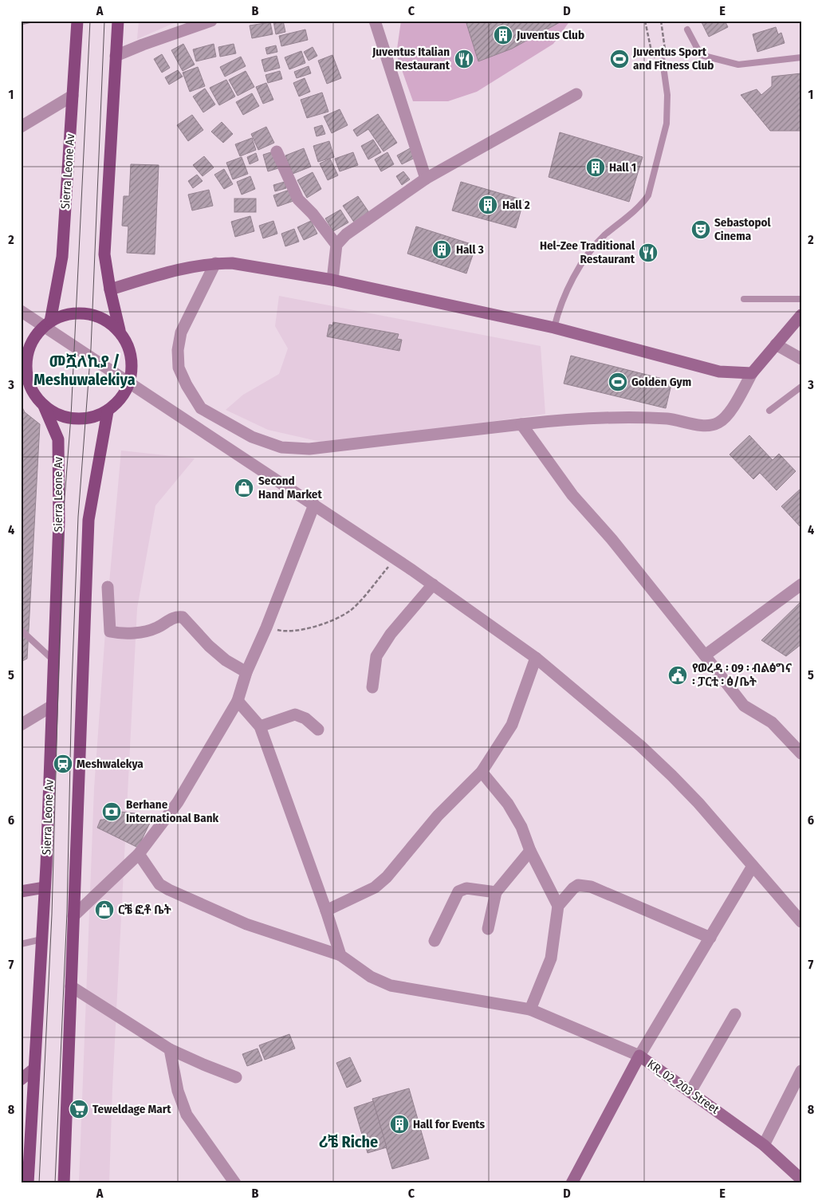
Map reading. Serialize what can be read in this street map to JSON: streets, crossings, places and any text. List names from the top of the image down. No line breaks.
{"streets":{"main road":["Sierra Leone Av"],"street":["KR_02_203 Street"]},"districts":["መሿለኪያ / Meshuwalekiya","ሪቼ Riche"],"places":{"building":["Juventus Club","Hall 1","Hall 2","Hall 3","Hall for Events"],"restaurant":["Juventus Italian Restaurant","Hel-Zee Traditional Restaurant"],"sports":["Juventus Sport and Fitness Club","Golden Gym"],"theatre":["Sebastopol Cinema"],"shop":["Second Hand Market","ርቼ ፎቶ ቤት"],"public building":["የወረዳ ፡ 09 ፡ ብልፅግና ፡ ፓርቲ ፡ ፅ/ቤት"],"station":["Meshwalekya"],"bank":["Berhane International Bank"],"supermarket":["Teweldage Mart"]},"grid":{"columns":["A","B","C","D","E"],"rows":["1","2","3","4","5","6","7","8"]}}
